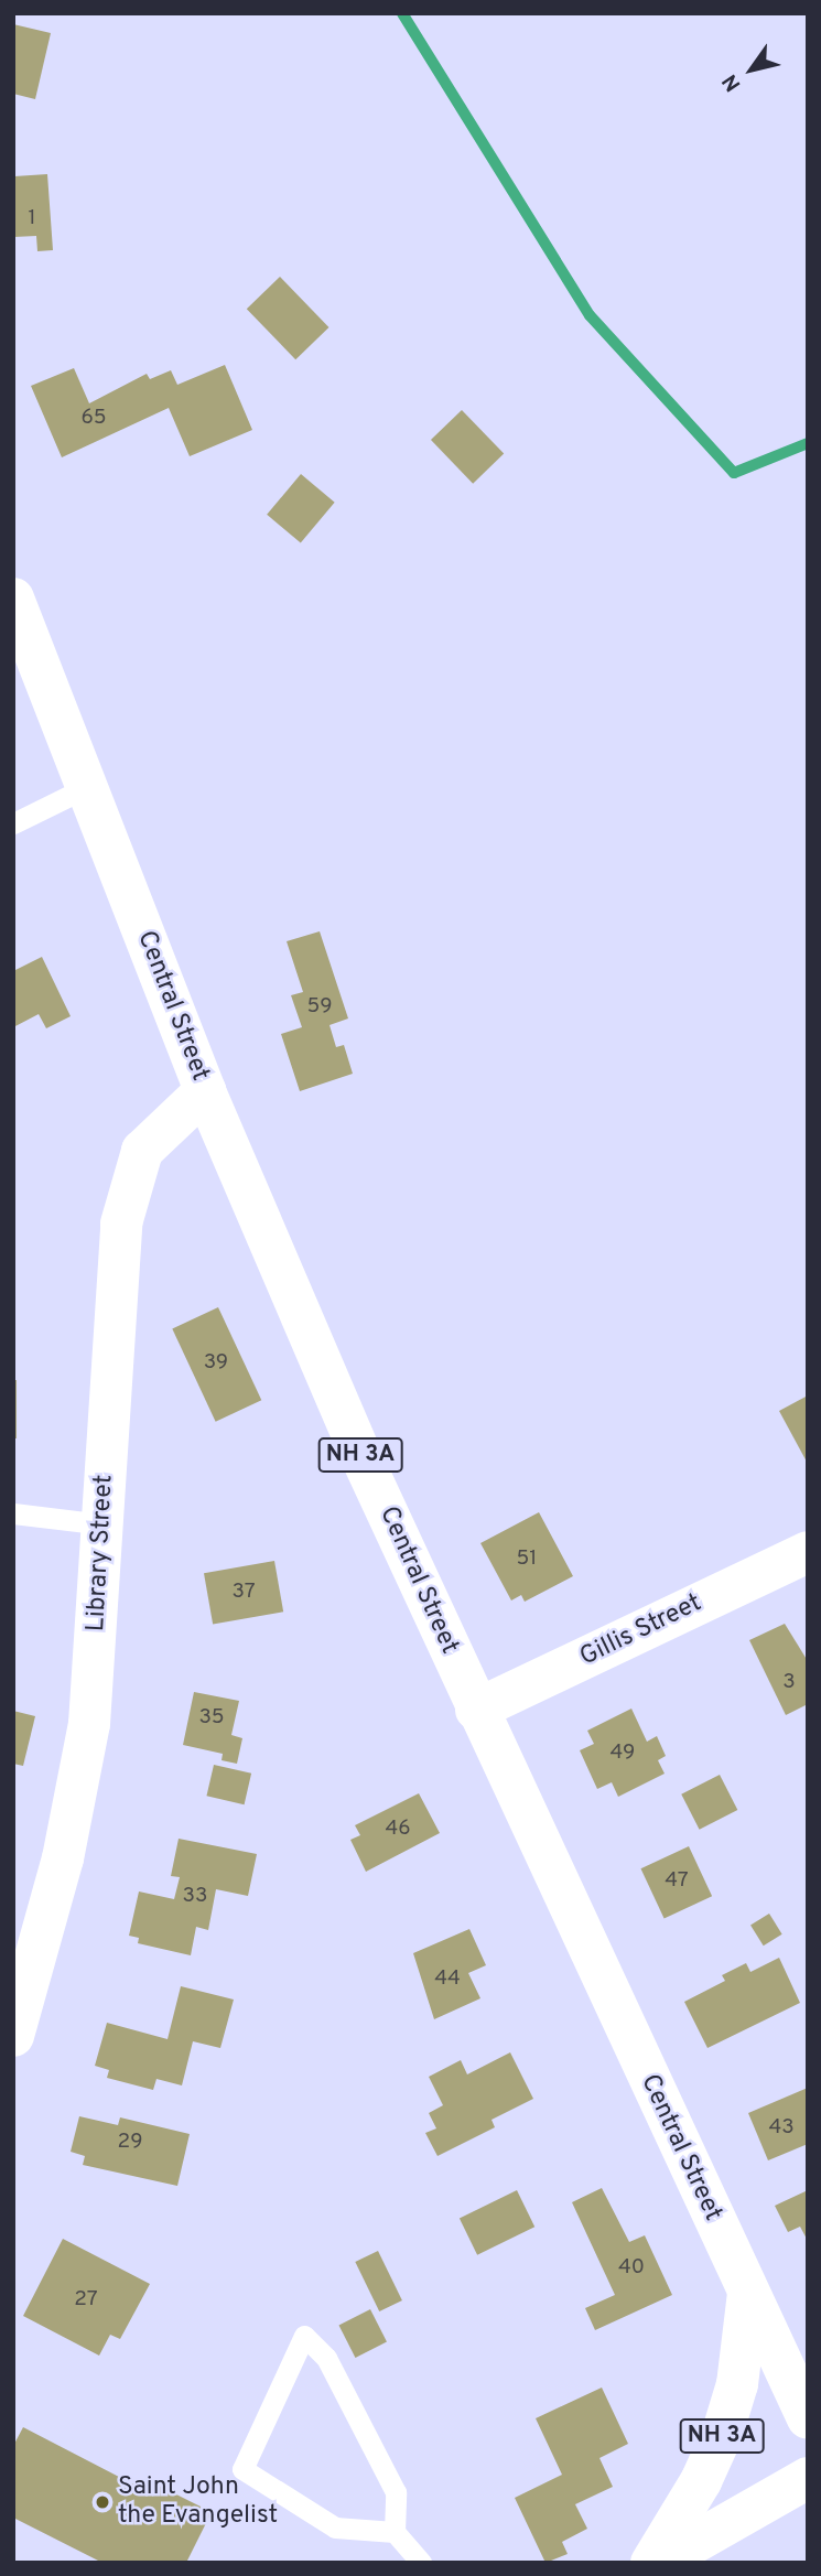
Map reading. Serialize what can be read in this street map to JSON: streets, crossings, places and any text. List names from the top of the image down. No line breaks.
{"streets":{"main road":["Central Street","NH 3A","Library Street","Gillis Street"]},"crossings":[["Central Street","NH 3A"],["Central Street","Library Street"],["Central Street","Gillis Street"]],"places":["Saint John the Evangelist"],"house_numbers":["1","65","59","39","51","37","3","35","49","46","47","33","44","43","29","40","27"],"north":"bottom left"}
